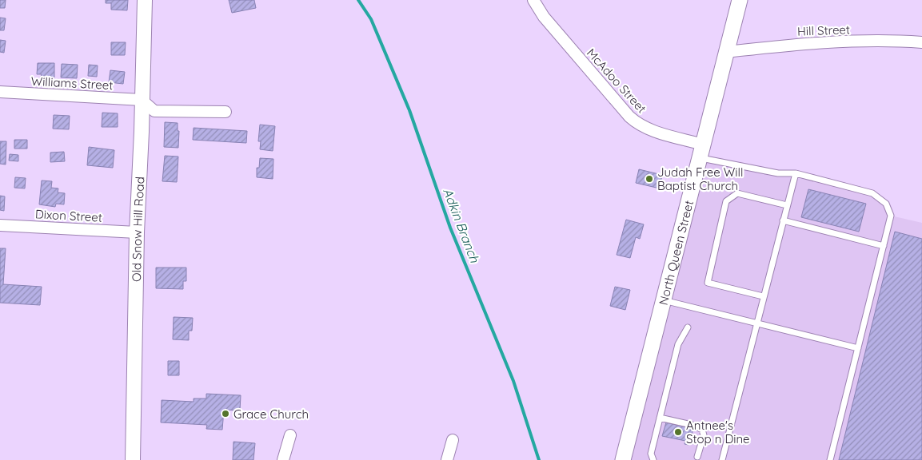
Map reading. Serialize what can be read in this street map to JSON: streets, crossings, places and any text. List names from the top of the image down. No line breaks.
{"streets":{"main road":["North Queen Street"],"street":["Hill Street","McAdoo Street","Williams Street","Dixon Street","Old Snow Hill Road"]},"crossings":[["Hill Street","North Queen Street"],["McAdoo Street","North Queen Street"],["Williams Street","Old Snow Hill Road"],["Dixon Street","Old Snow Hill Road"]],"water":["Adkin Branch"],"places":["Judah Free Will Baptist Church","Grace Church","Antnee's Stop n Dine"]}
